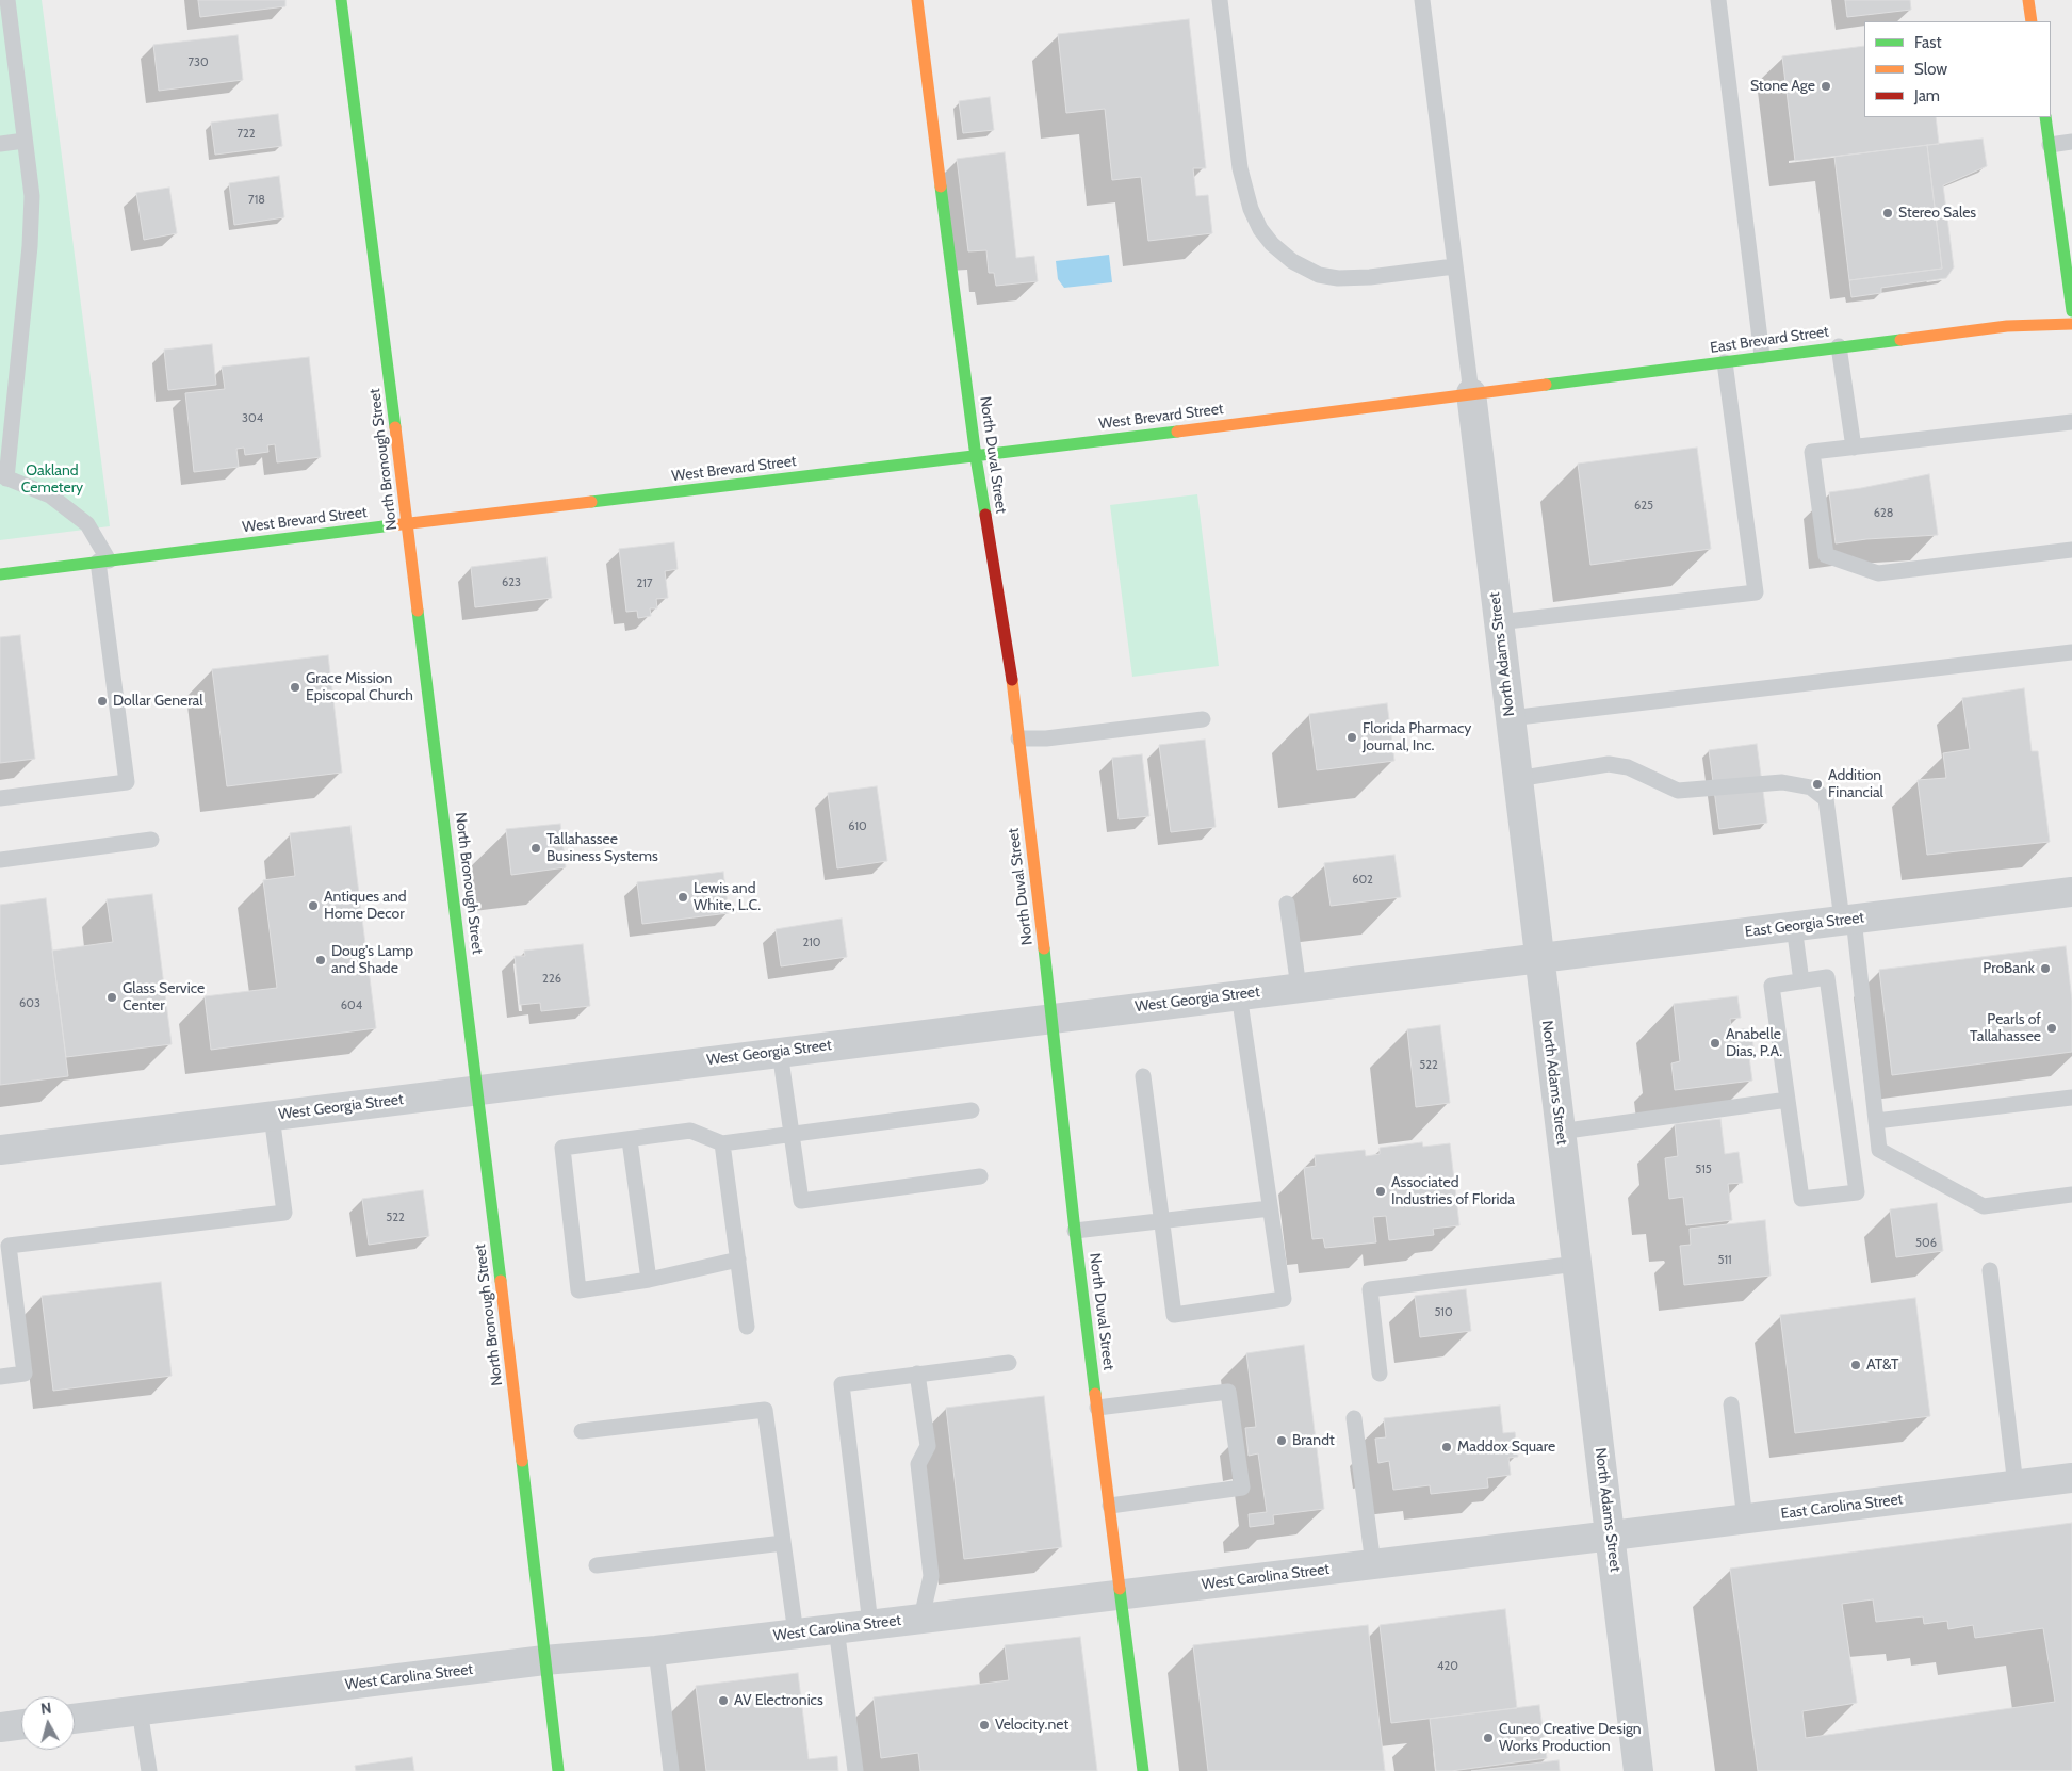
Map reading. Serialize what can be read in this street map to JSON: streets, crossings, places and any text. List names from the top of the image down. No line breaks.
{"streets":{"main road":["East Brevard Street","West Brevard Street","North Duval Street","North Bronough Street"],"street":["North Adams Street","East Georgia Street","West Georgia Street","East Carolina Street","West Carolina Street"]},"crossings":[["East Brevard Street","West Brevard Street"],["East Brevard Street","North Adams Street"],["West Brevard Street","North Duval Street"],["West Brevard Street","North Bronough Street"],["West Brevard Street","North Adams Street"],["North Duval Street","West Georgia Street"],["North Duval Street","West Carolina Street"],["North Bronough Street","West Georgia Street"],["North Bronough Street","West Carolina Street"],["North Adams Street","East Georgia Street"],["North Adams Street","West Georgia Street"],["North Adams Street","East Carolina Street"],["North Adams Street","West Carolina Street"],["East Georgia Street","West Georgia Street"],["East Carolina Street","West Carolina Street"]],"parks":["Oakland Cemetery"],"places":["Stone Age","Stereo Sales","Grace Mission Episcopal Church","Dollar General","Florida Pharmacy Journal, Inc.","Addition Financial","Tallahassee Business Systems","Lewis and White, L.C.","Antiques and Home Decor","Doug's Lamp and Shade","ProBank","Glass Service Center","Pearls of Tallahassee","Anabelle Dias, P.A.","Associated Industries of Florida","AT&T","Brandt","Maddox Square","AV Electronics","Velocity.net","Cuneo Creative Design Works Production"],"house_numbers":["730","722","718","304","625","628","623","217","610","602","210","226","603","604","522","515","522","506","511","510","420"],"legend":["Fast","Slow","Jam"],"north":"top"}
